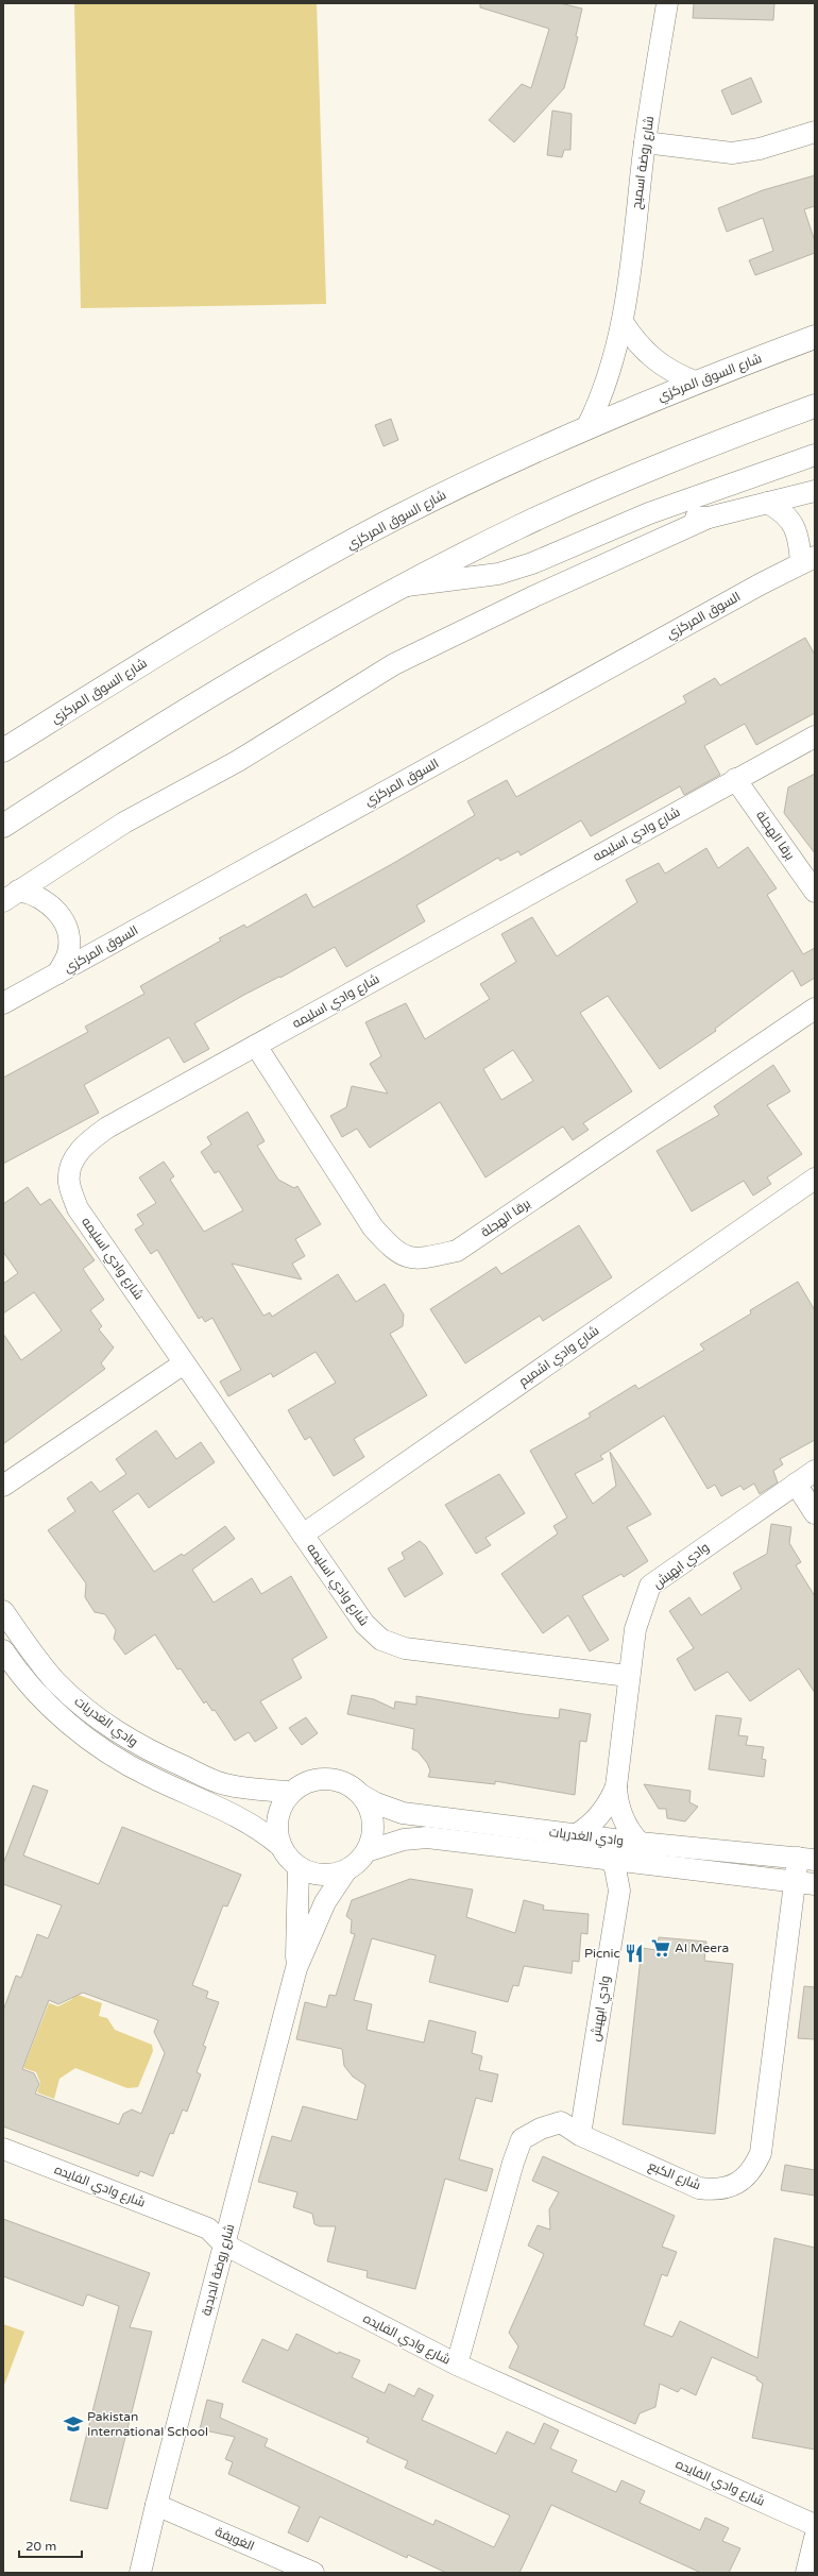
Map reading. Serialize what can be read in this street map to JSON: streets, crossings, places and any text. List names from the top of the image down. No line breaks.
{"streets":{"main road":["شارع السوق المركزي"],"street":["شارع روضة اسميح","السوق المركزي","شارع وادي اسليمه","برقا الهجلة","شارع وادي اشميم","وادي ابهيش","وادي الغدريات","شارع الكبع","شارع وادي الفايده","شارع روضة الدبدبة","الغويفة"]},"crossings":[["شارع روضة اسميح","شارع السوق المركزي"],["شارع وادي اسليمه","برقا الهجلة"],["شارع وادي اسليمه","شارع وادي اشميم"],["شارع وادي اسليمه","وادي ابهيش"],["وادي ابهيش","وادي الغدريات"],["وادي ابهيش","شارع الكبع"],["وادي الغدريات","شارع الكبع"],["وادي الغدريات","شارع روضة الدبدبة"],["شارع الكبع","شارع وادي الفايده"],["شارع وادي الفايده","شارع روضة الدبدبة"],["شارع روضة الدبدبة","الغويفة"]],"places":{"supermarket":["Al Meera"],"restaurant":["Picnic"],"school or university":["Pakistan International School"]},"scale_bar":"20 m"}
